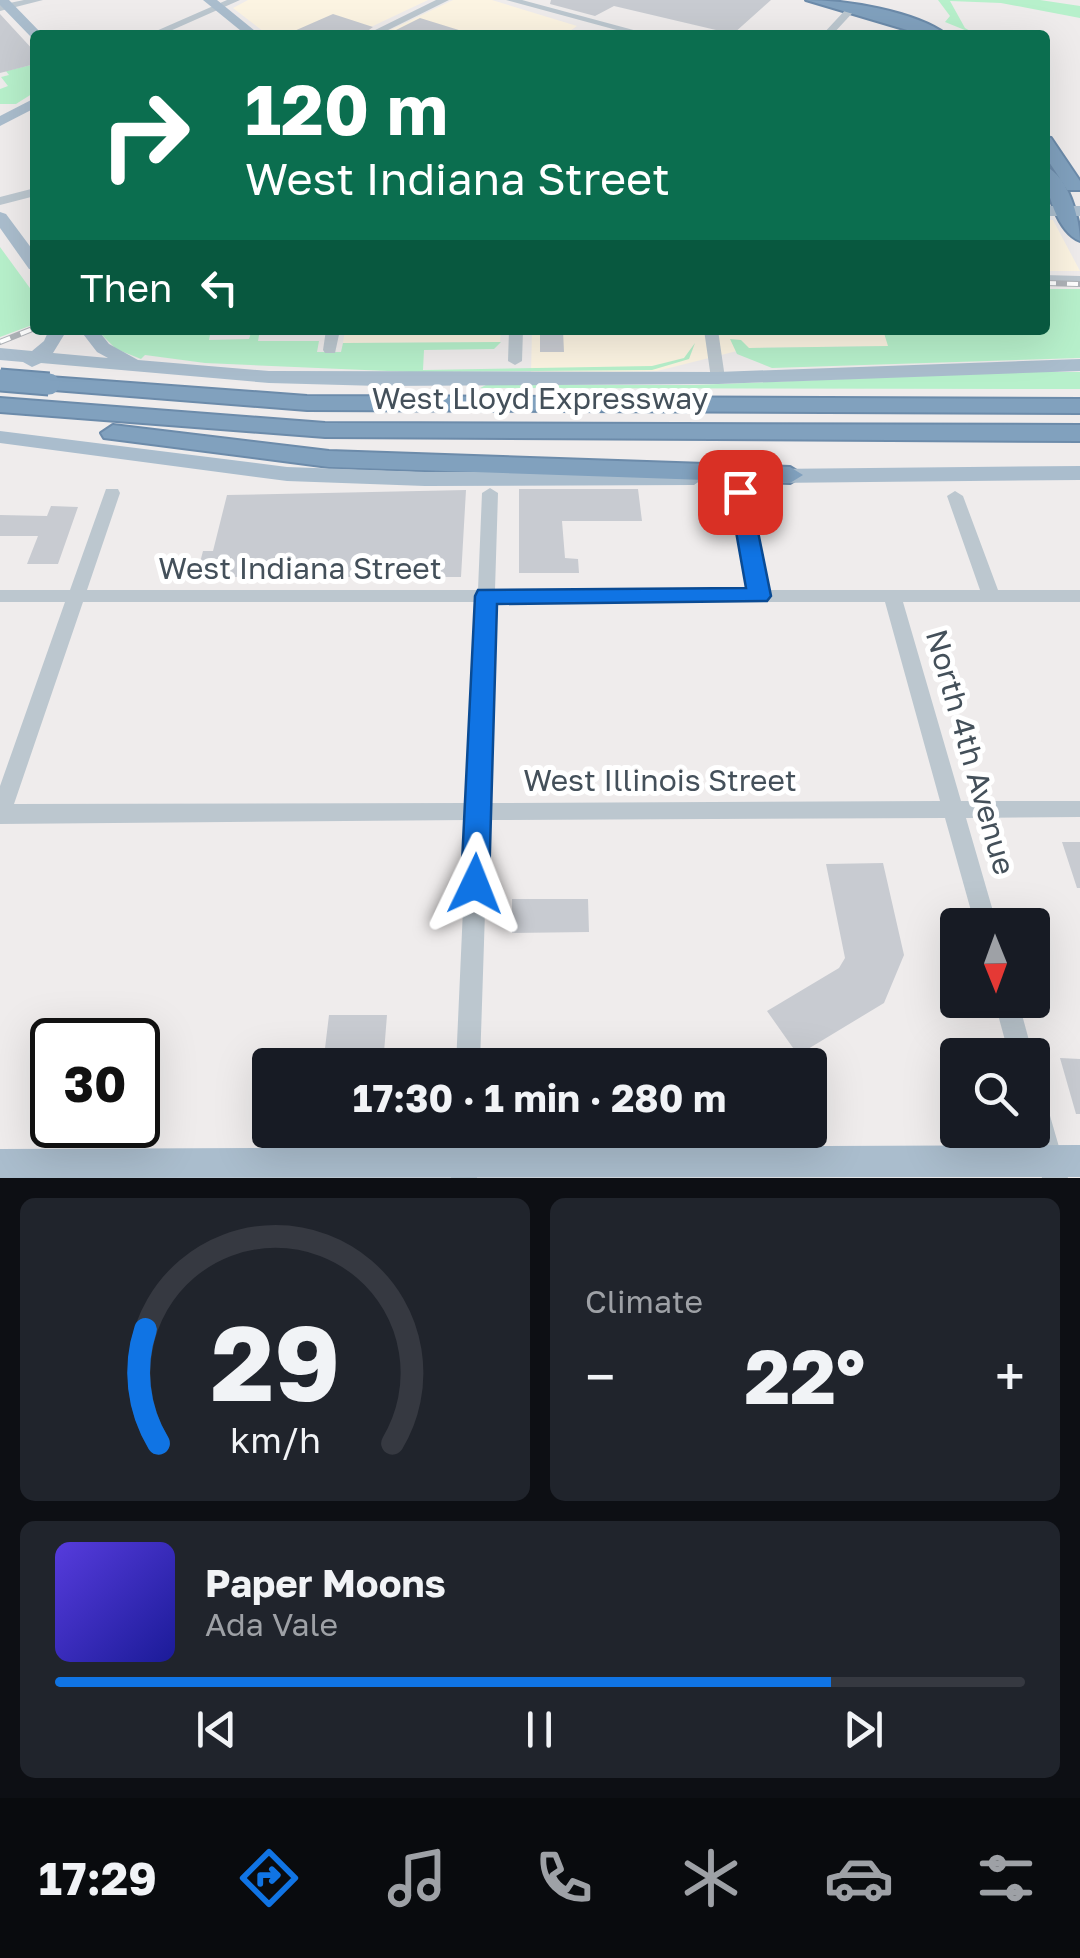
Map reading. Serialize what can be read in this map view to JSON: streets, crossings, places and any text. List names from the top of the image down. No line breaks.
{"streets":{"highway":["West Lloyd Expressway"],"street":["West Indiana Street","North 4th Avenue","West Illinois Street"]},"crossings":[["West Indiana Street","North 4th Avenue"],["North 4th Avenue","West Illinois Street"]],"north":"bottom","page":{"turn":["120 m","West Indiana Street"],"then":"Then","limit":"30","trip":"17:30 · 1 min · 280 m","tile":"Climate","heat":["−","22°","+"],"song":["Paper Moons","Ada Vale"],"tabs":"17:29","gauge":["29","km/h"]}}
